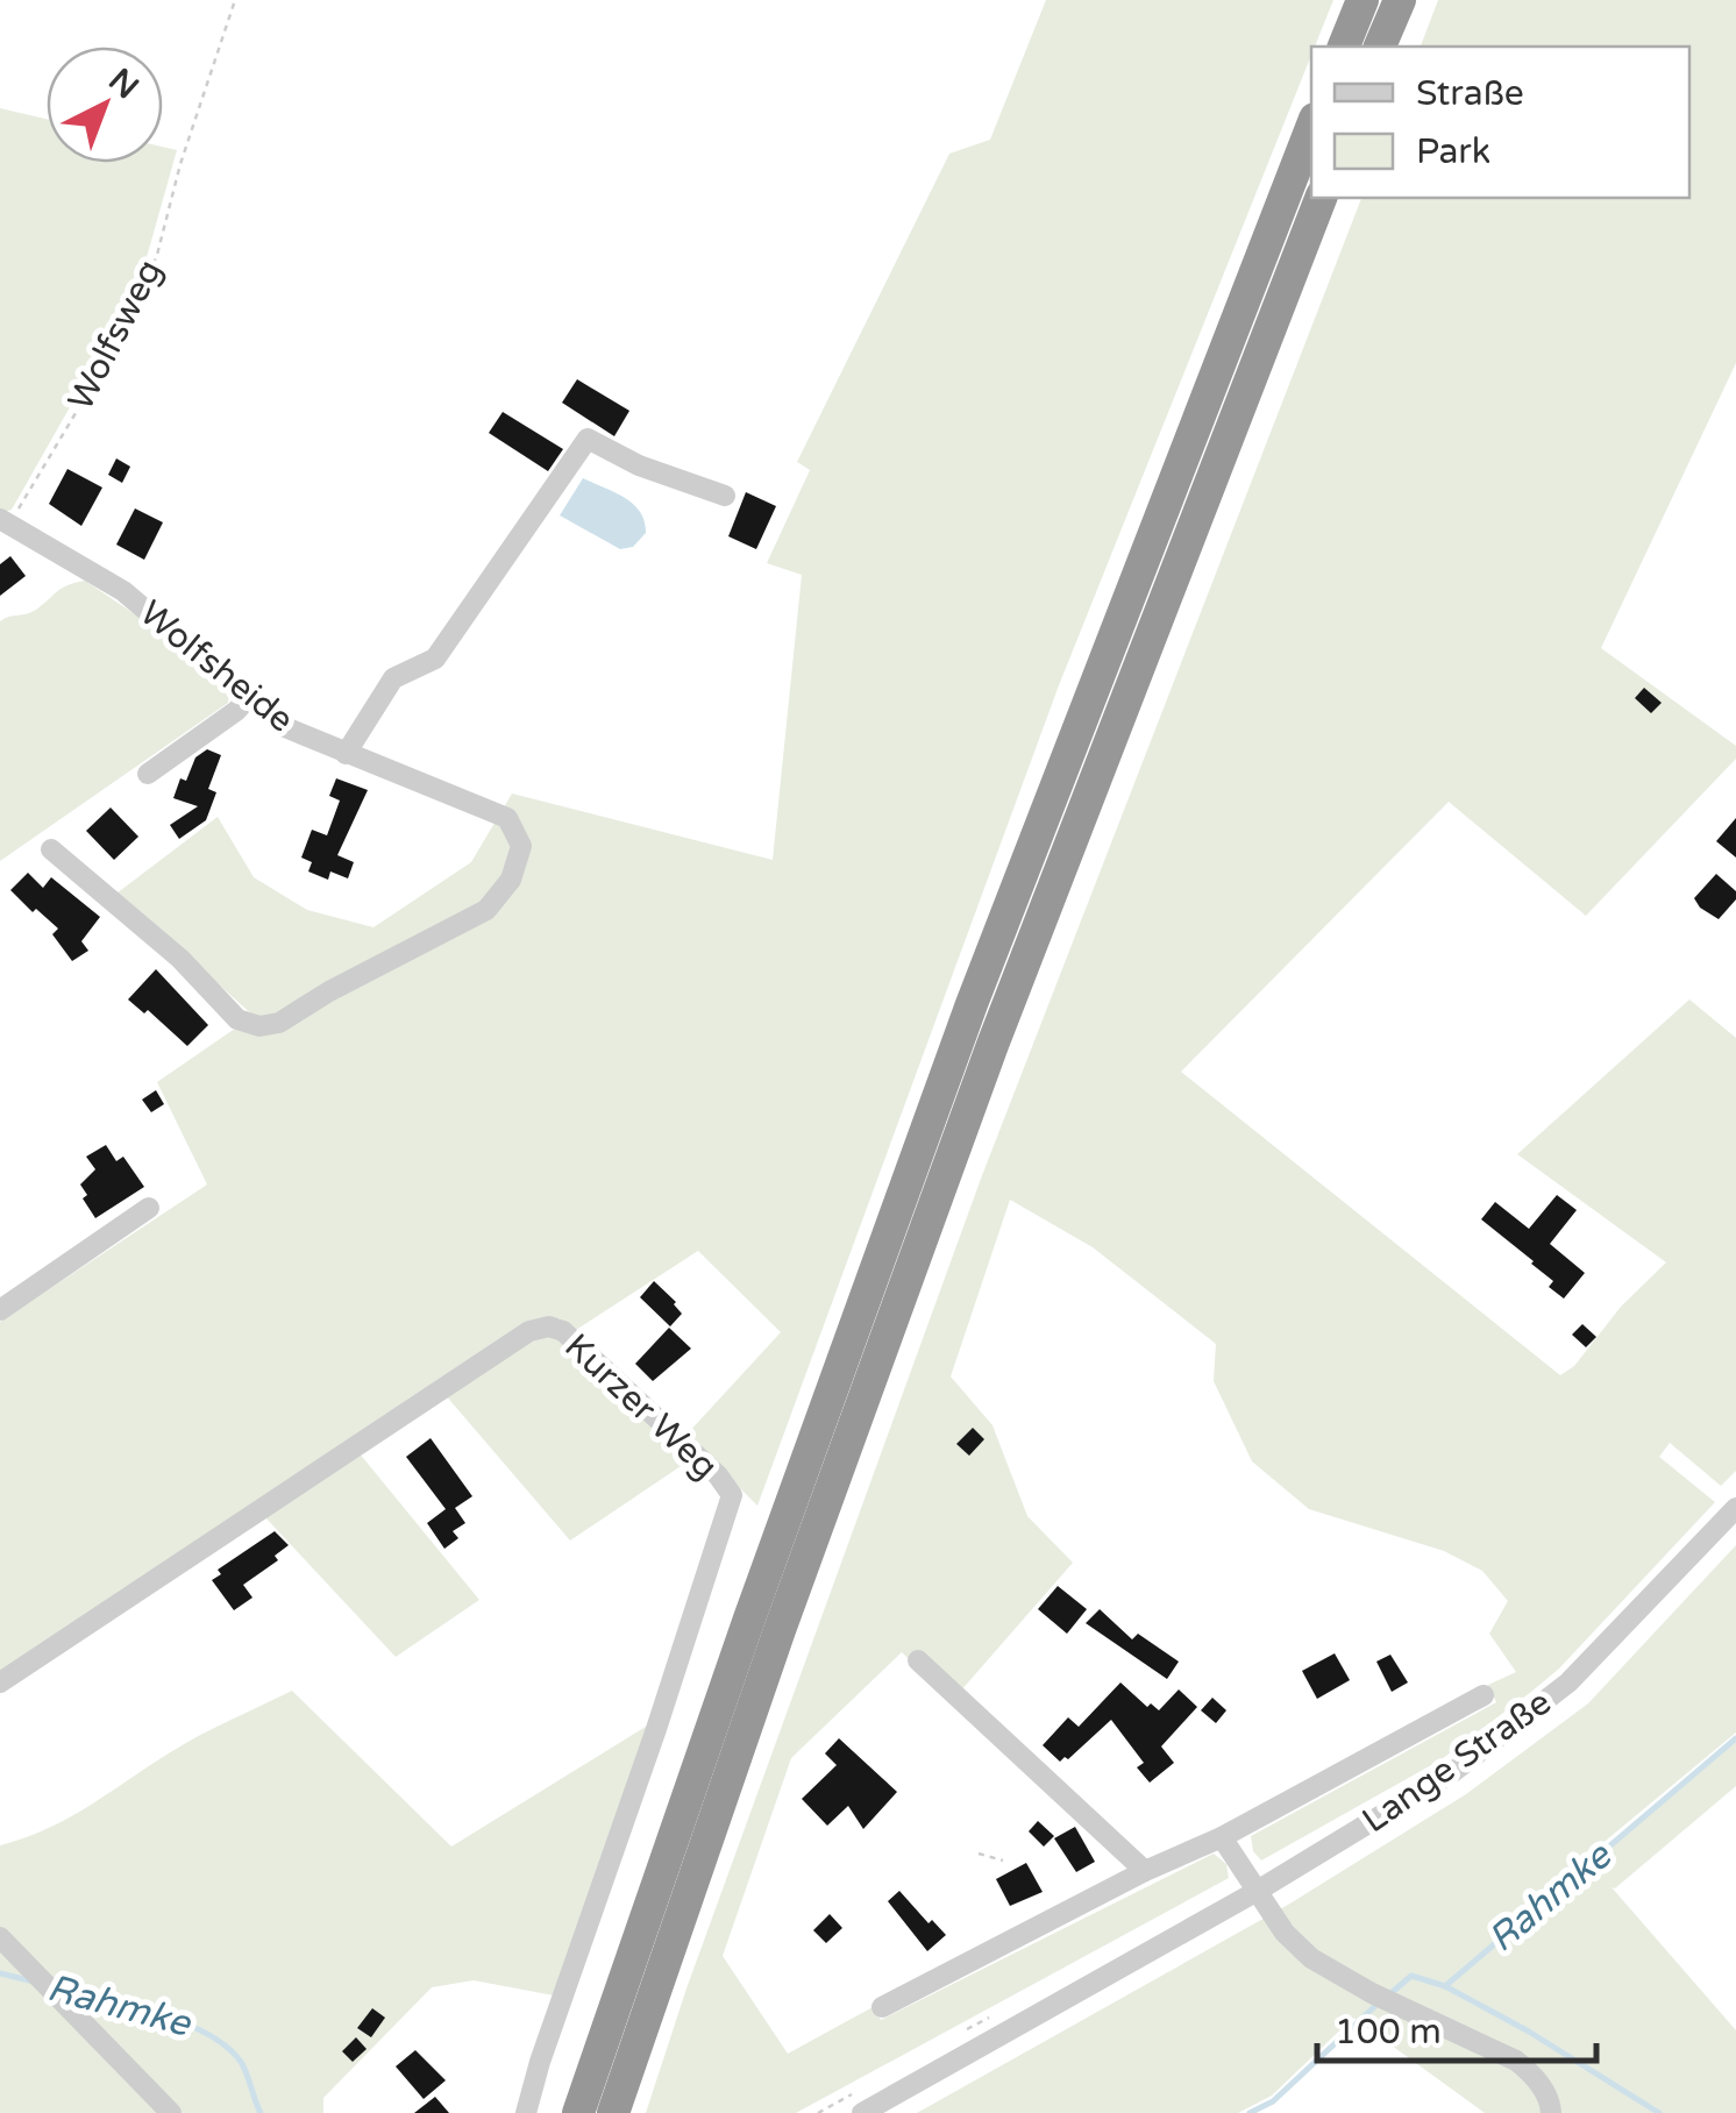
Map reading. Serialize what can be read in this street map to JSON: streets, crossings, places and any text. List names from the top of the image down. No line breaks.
{"streets":{"street":["Wolfsheide","Kurzer Weg","Lange Straße"],"path":["Wolfsweg"]},"crossings":[["Wolfsweg","Wolfsheide"]],"water":["Rahmke"],"legend":["Straße","Park"],"scale_bar":"100 m","north":"top right"}
